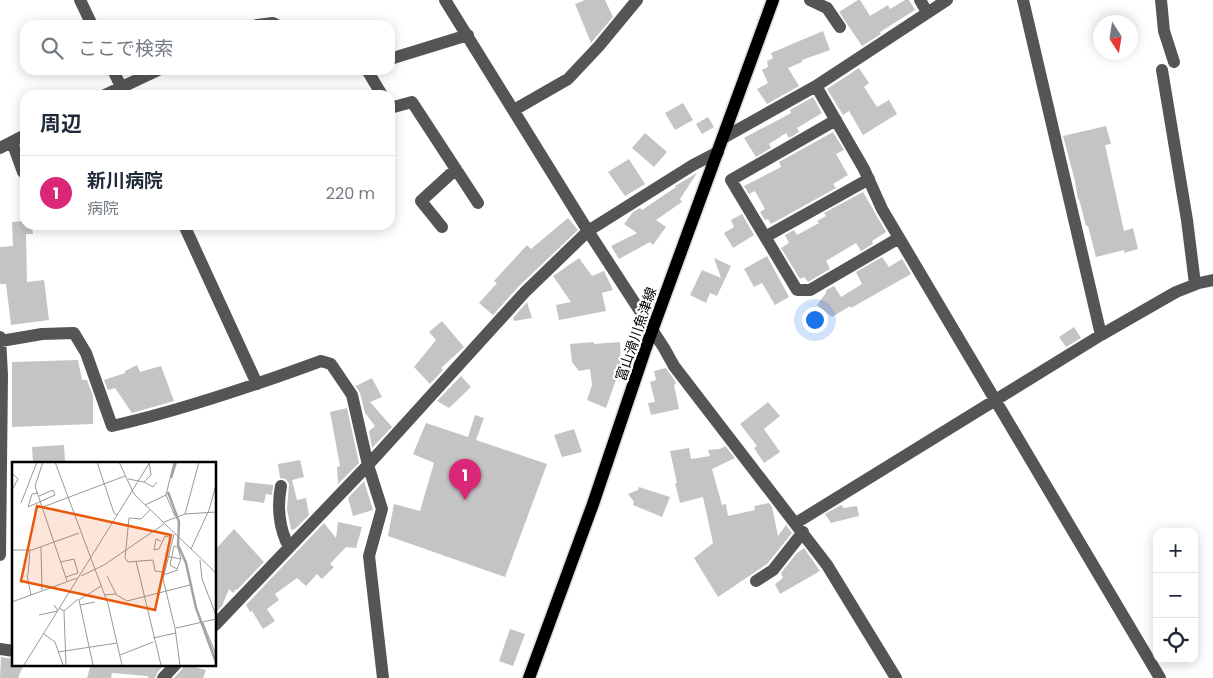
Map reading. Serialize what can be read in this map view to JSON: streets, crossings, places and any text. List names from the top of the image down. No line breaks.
{"streets":{"main road":["富山滑川魚津線"]},"north":"bottom","page":{"search":"ここで検索","heading":"周辺","list":[{"mark":"1","name":"新川病院","note":"病院","value":"220 m"}],"pins":"1","map_buttons":["+","−"]}}
